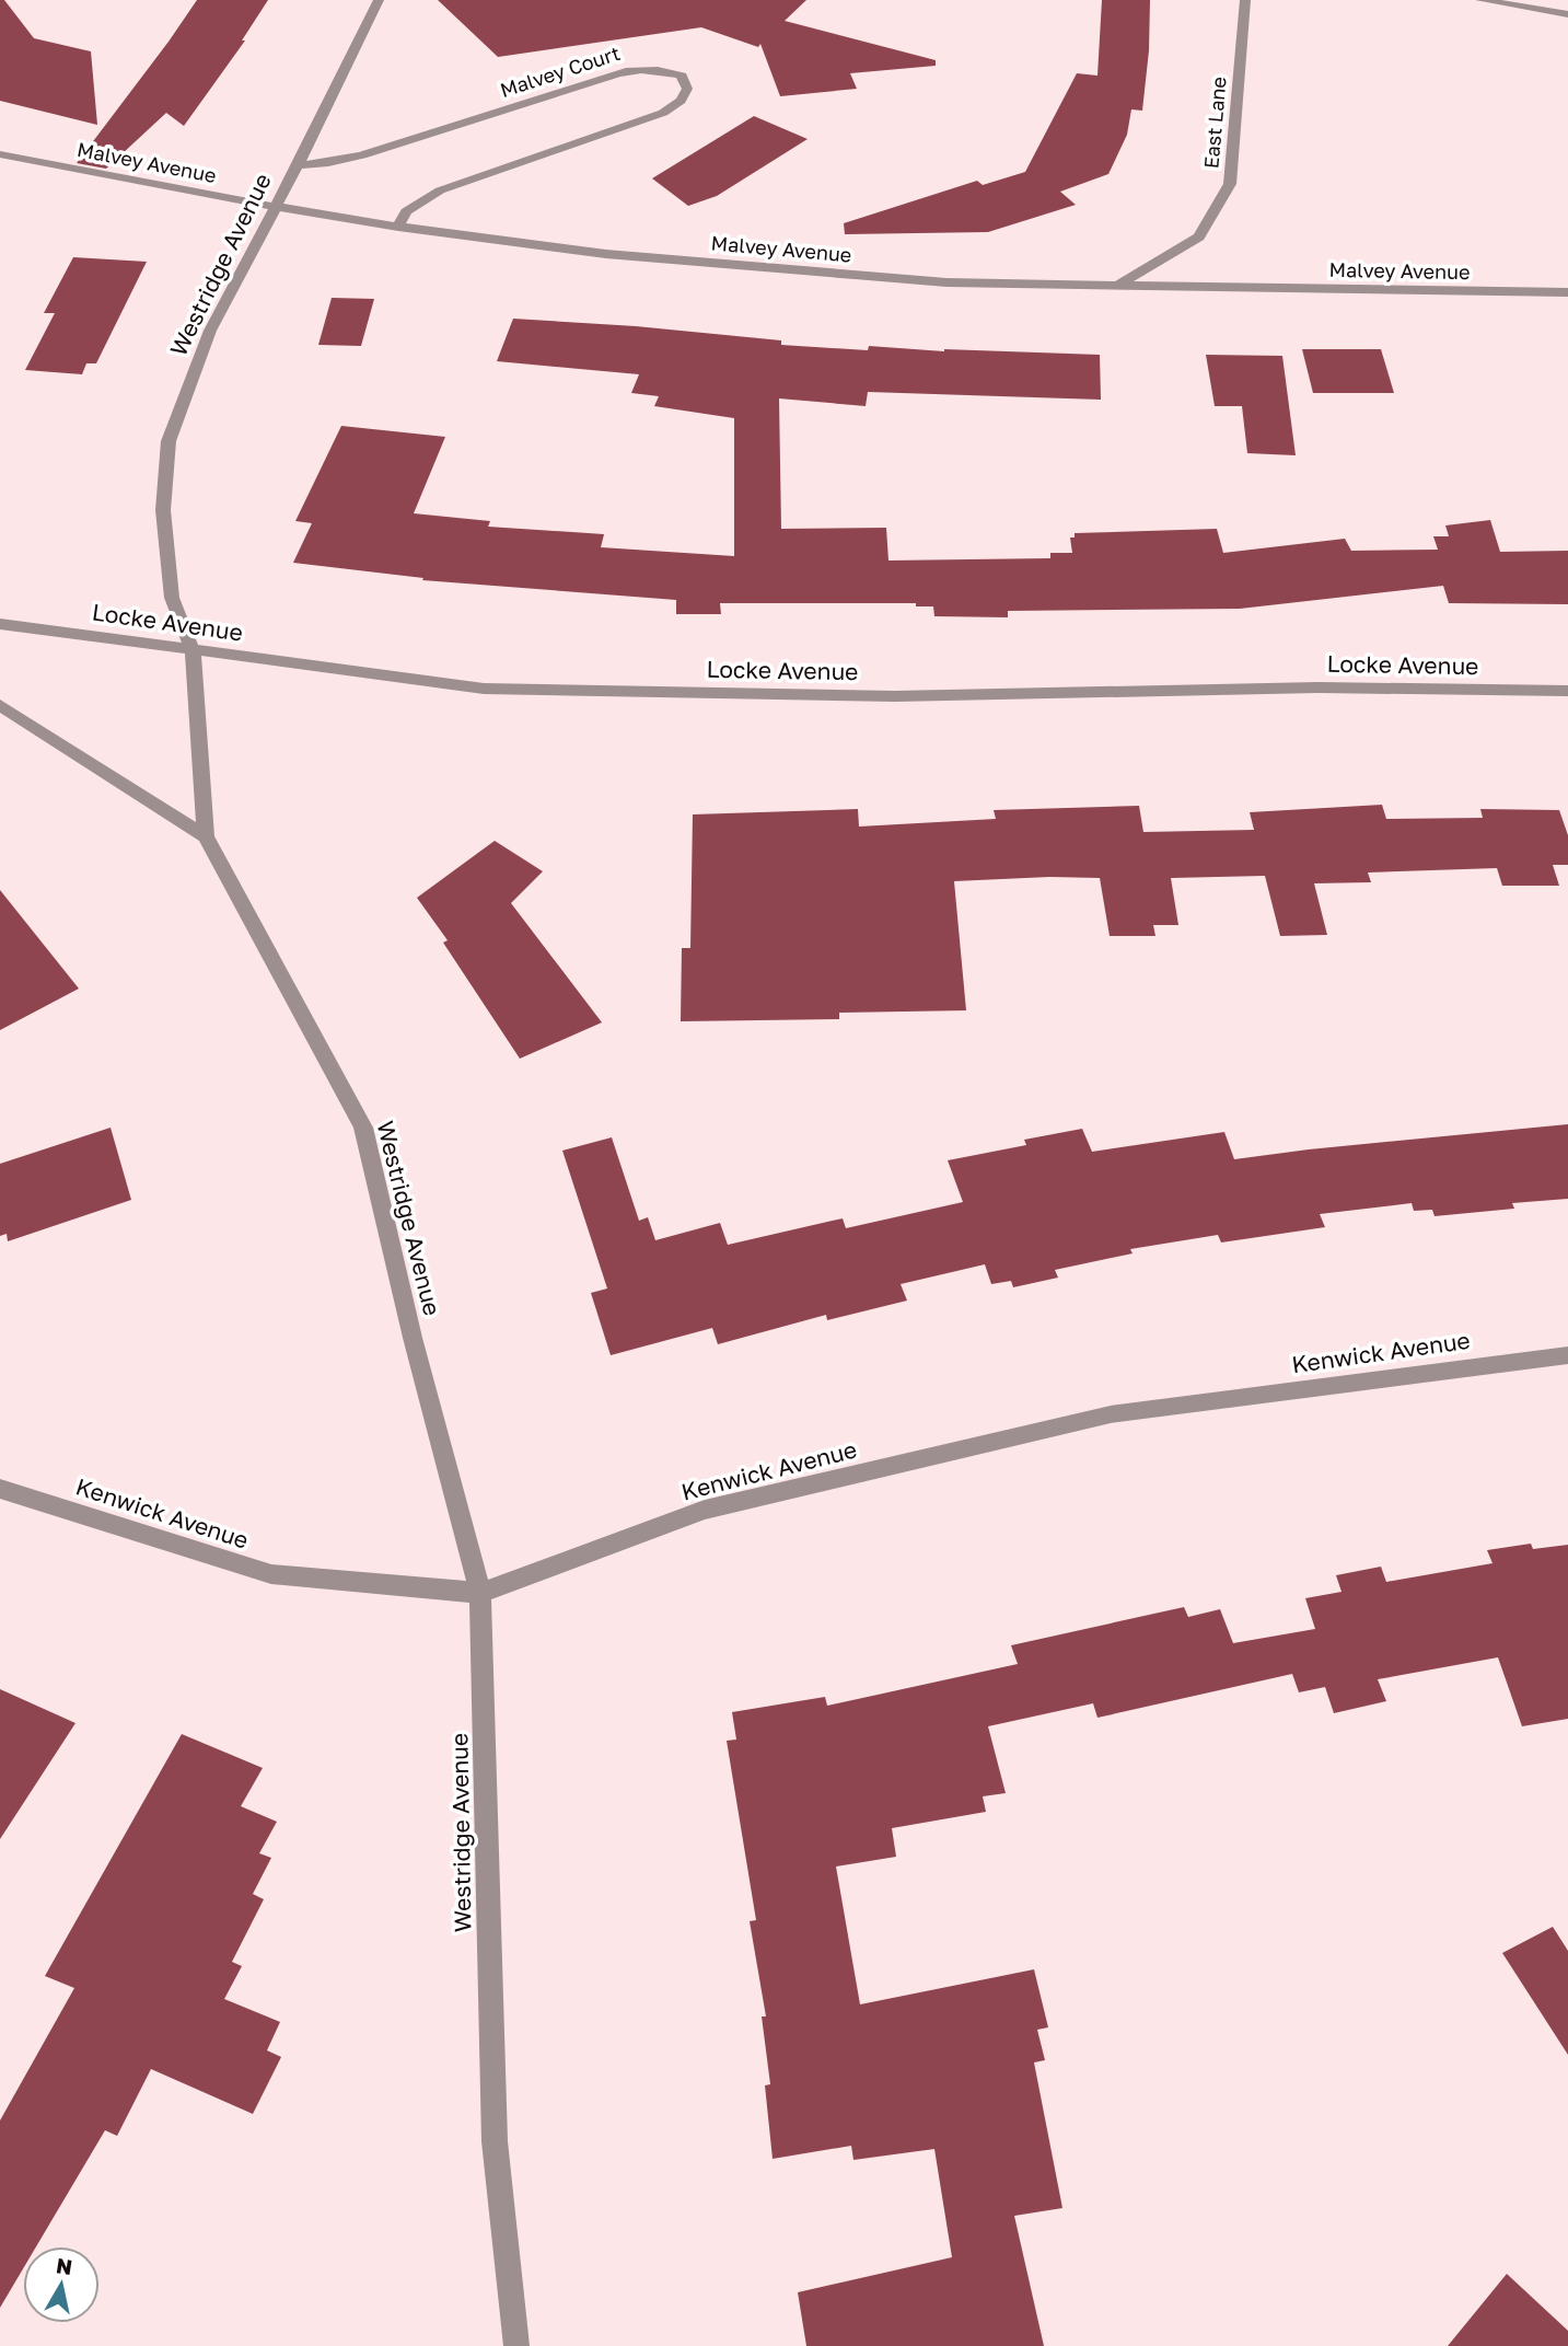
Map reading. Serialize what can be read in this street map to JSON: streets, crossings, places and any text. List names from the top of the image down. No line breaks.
{"streets":{"street":["Malvey Court","East Lane","Malvey Avenue","Westridge Avenue","Locke Avenue","Kenwick Avenue"]},"crossings":[["Malvey Court","Malvey Avenue"],["Malvey Court","Westridge Avenue"],["East Lane","Malvey Avenue"],["Malvey Avenue","Westridge Avenue"],["Westridge Avenue","Locke Avenue"],["Westridge Avenue","Kenwick Avenue"]],"north":"top"}
